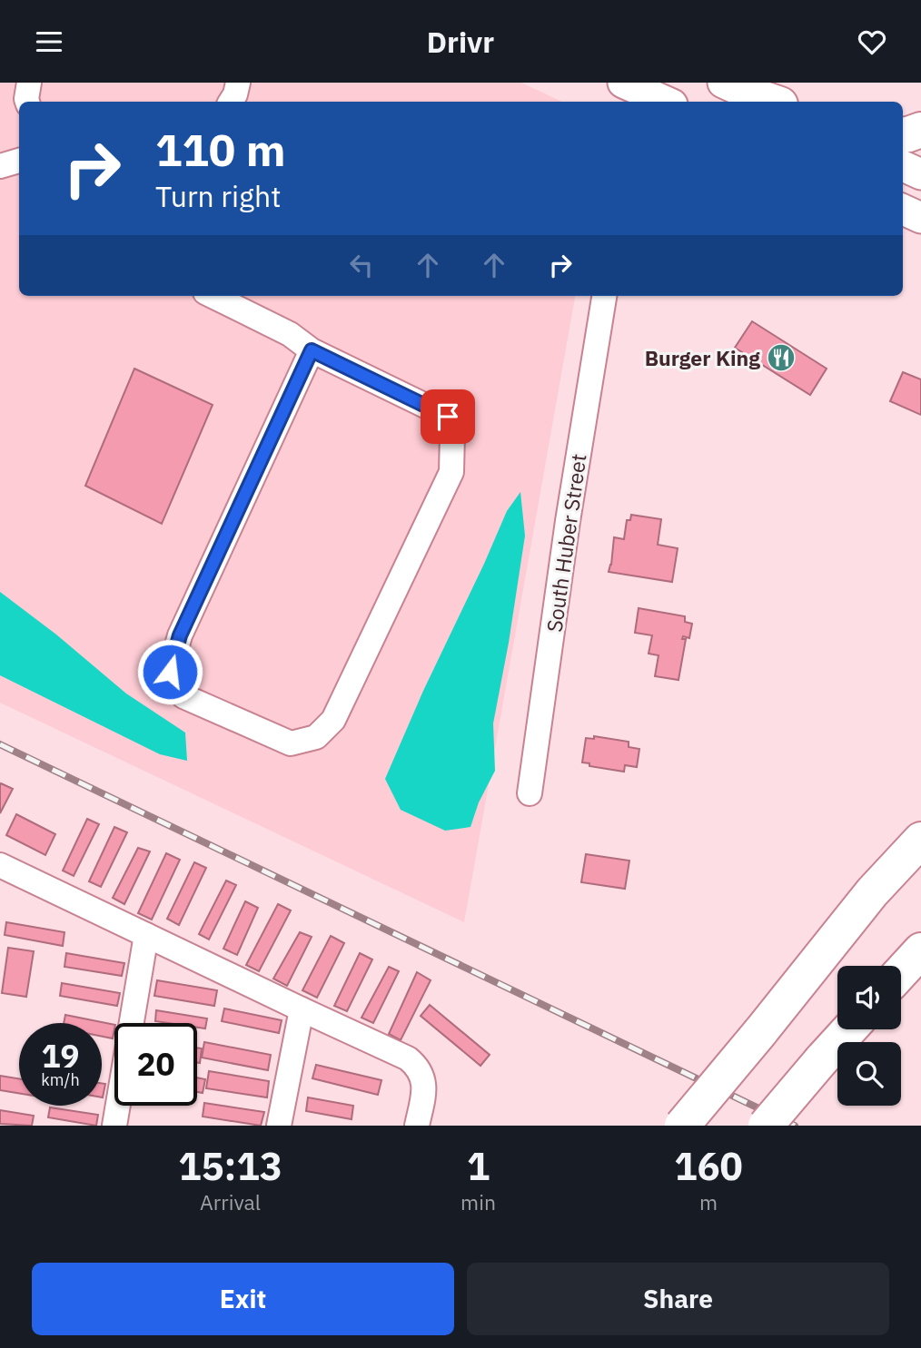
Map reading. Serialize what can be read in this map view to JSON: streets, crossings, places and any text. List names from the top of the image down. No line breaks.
{"streets":{"street":["South Huber Street"]},"places":{"restaurant":["Burger King"]},"page":{"header":"Drivr","turn":["110 m","Turn right"],"speed":"19 km/h","limit":"20","eta":["15:13","Arrival","1","min","160","m"],"buttons":["Exit","Share"]}}
